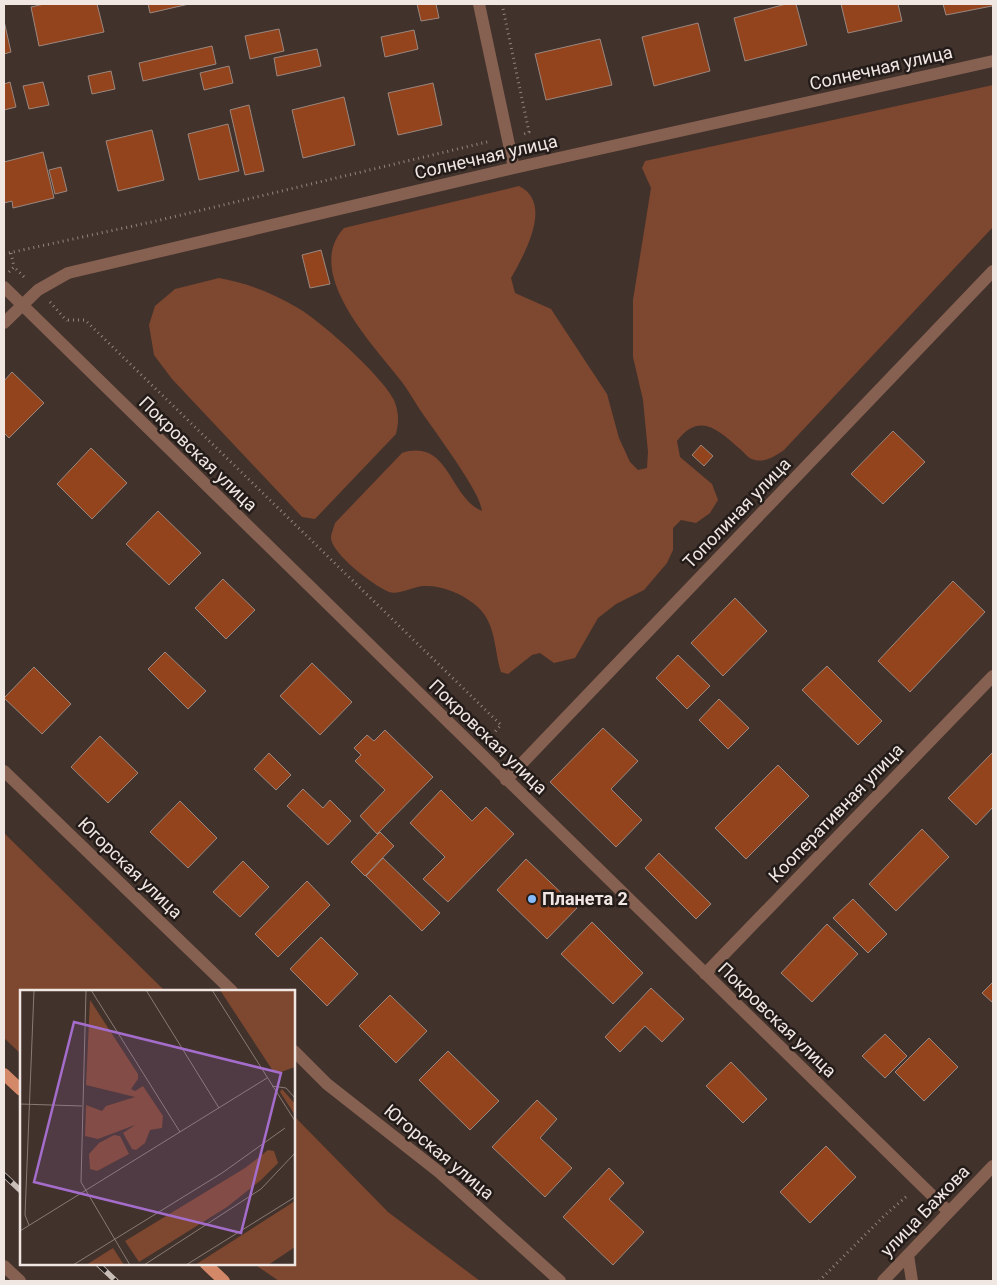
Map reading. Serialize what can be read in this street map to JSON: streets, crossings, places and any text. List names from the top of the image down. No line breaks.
{"streets":{"street":["Солнечная улица","Покровская улица","Тополиная улица","Кооперативная улица","Югорская улица","улица Бажова"]},"crossings":[["Солнечная улица","Покровская улица"],["Покровская улица","Тополиная улица"],["Покровская улица","Кооперативная улица"],["Покровская улица","улица Бажова"]],"places":["Планета 2"]}
